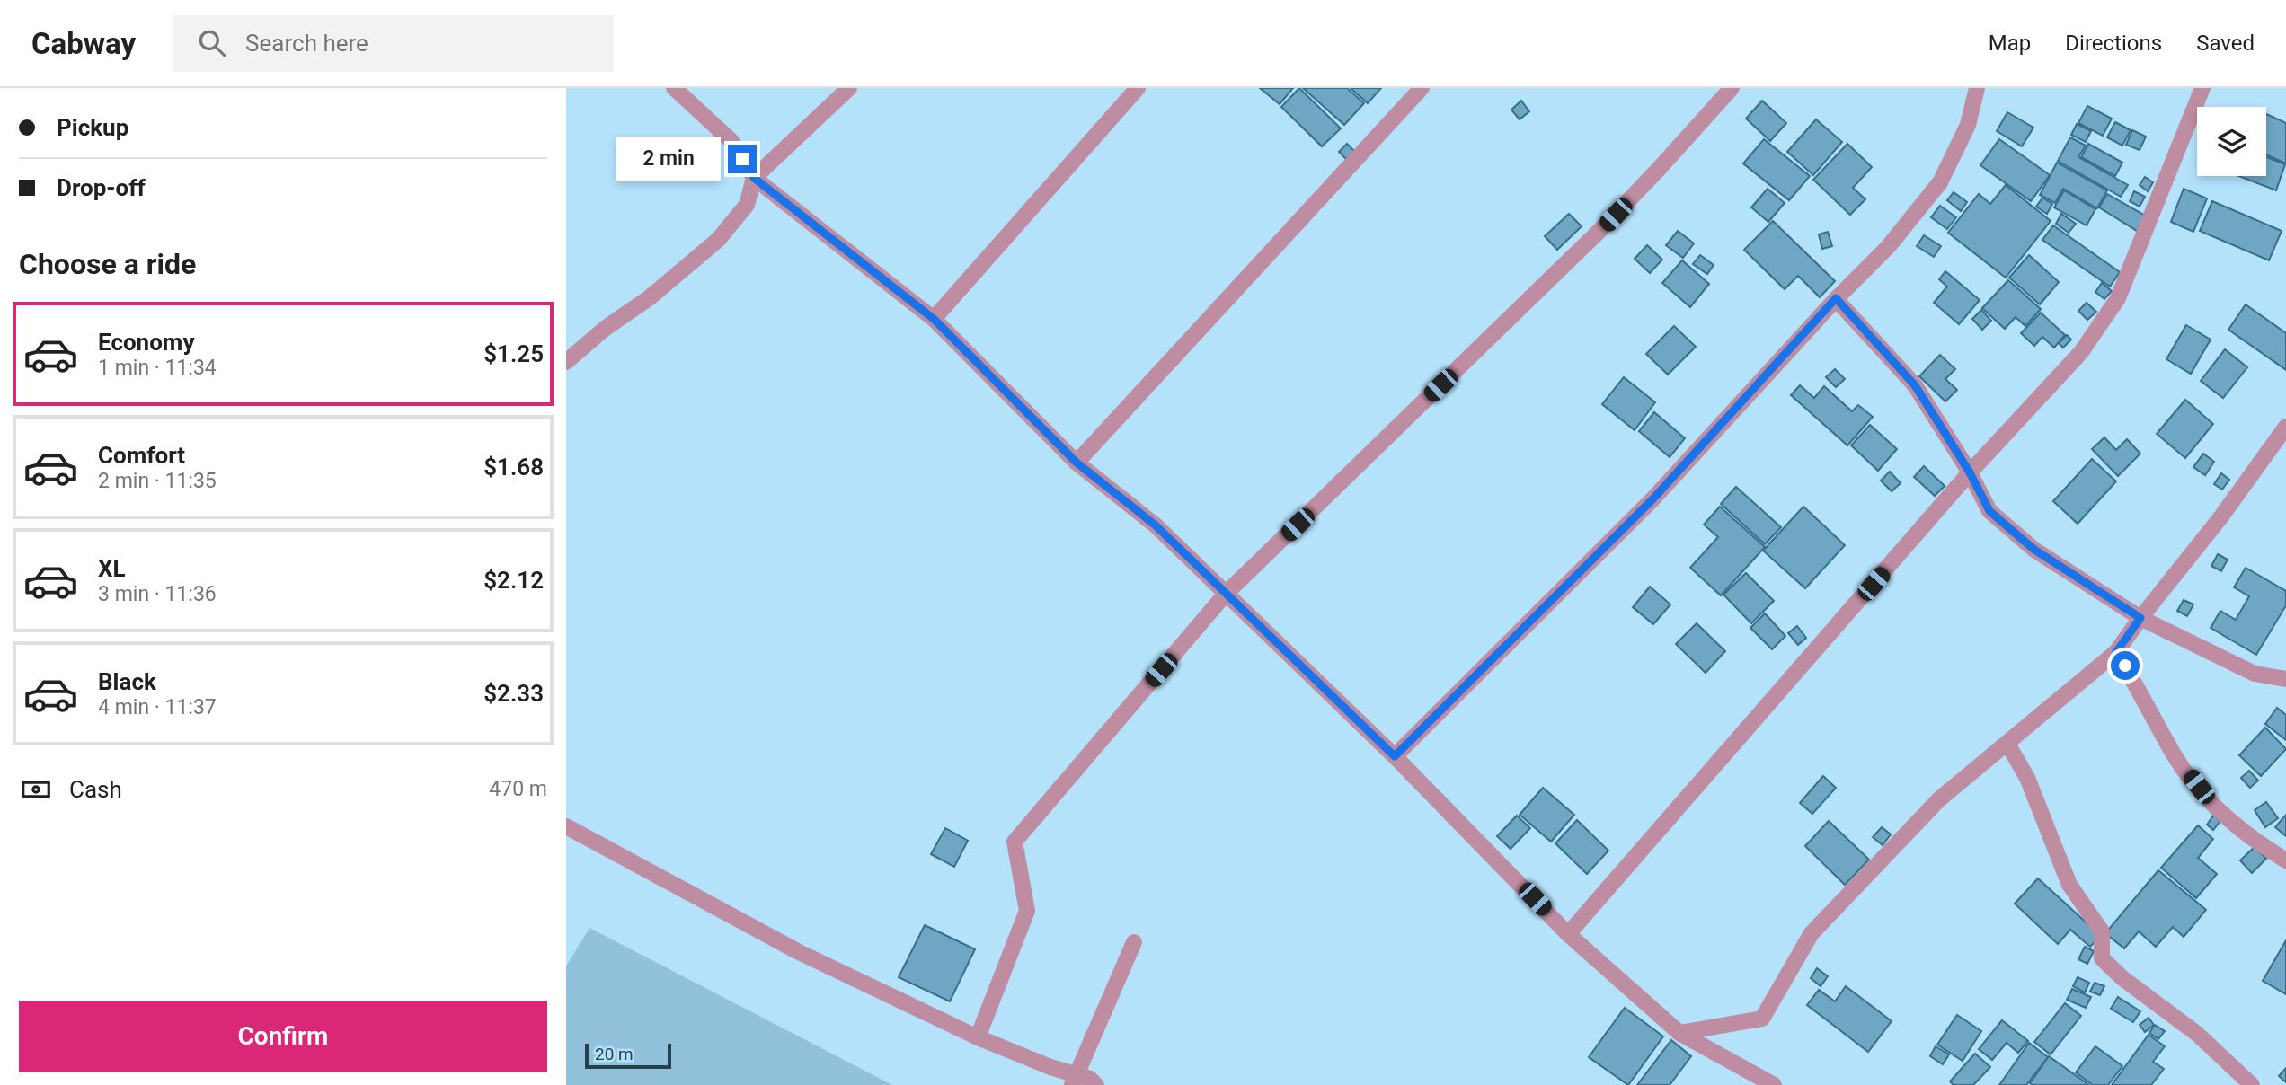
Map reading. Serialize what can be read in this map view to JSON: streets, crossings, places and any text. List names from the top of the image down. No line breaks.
{"scale_bar":"20 m","page":{"header":"Cabway","search":"Search here","nav":["Map","Directions","Saved"],"banner":["Pickup","Drop-off"],"bubble":"2 min","heading":"Choose a ride","list":[{"name":"Economy","note":"1 min · 11:34","value":"$1.25"},{"name":"Comfort","note":"2 min · 11:35","value":"$1.68"},{"name":"XL","note":"3 min · 11:36","value":"$2.12"},{"name":"Black","note":"4 min · 11:37","value":"$2.33"}],"pay":["Cash","470 m"],"buttons":"Confirm","scale":"20 m"}}
